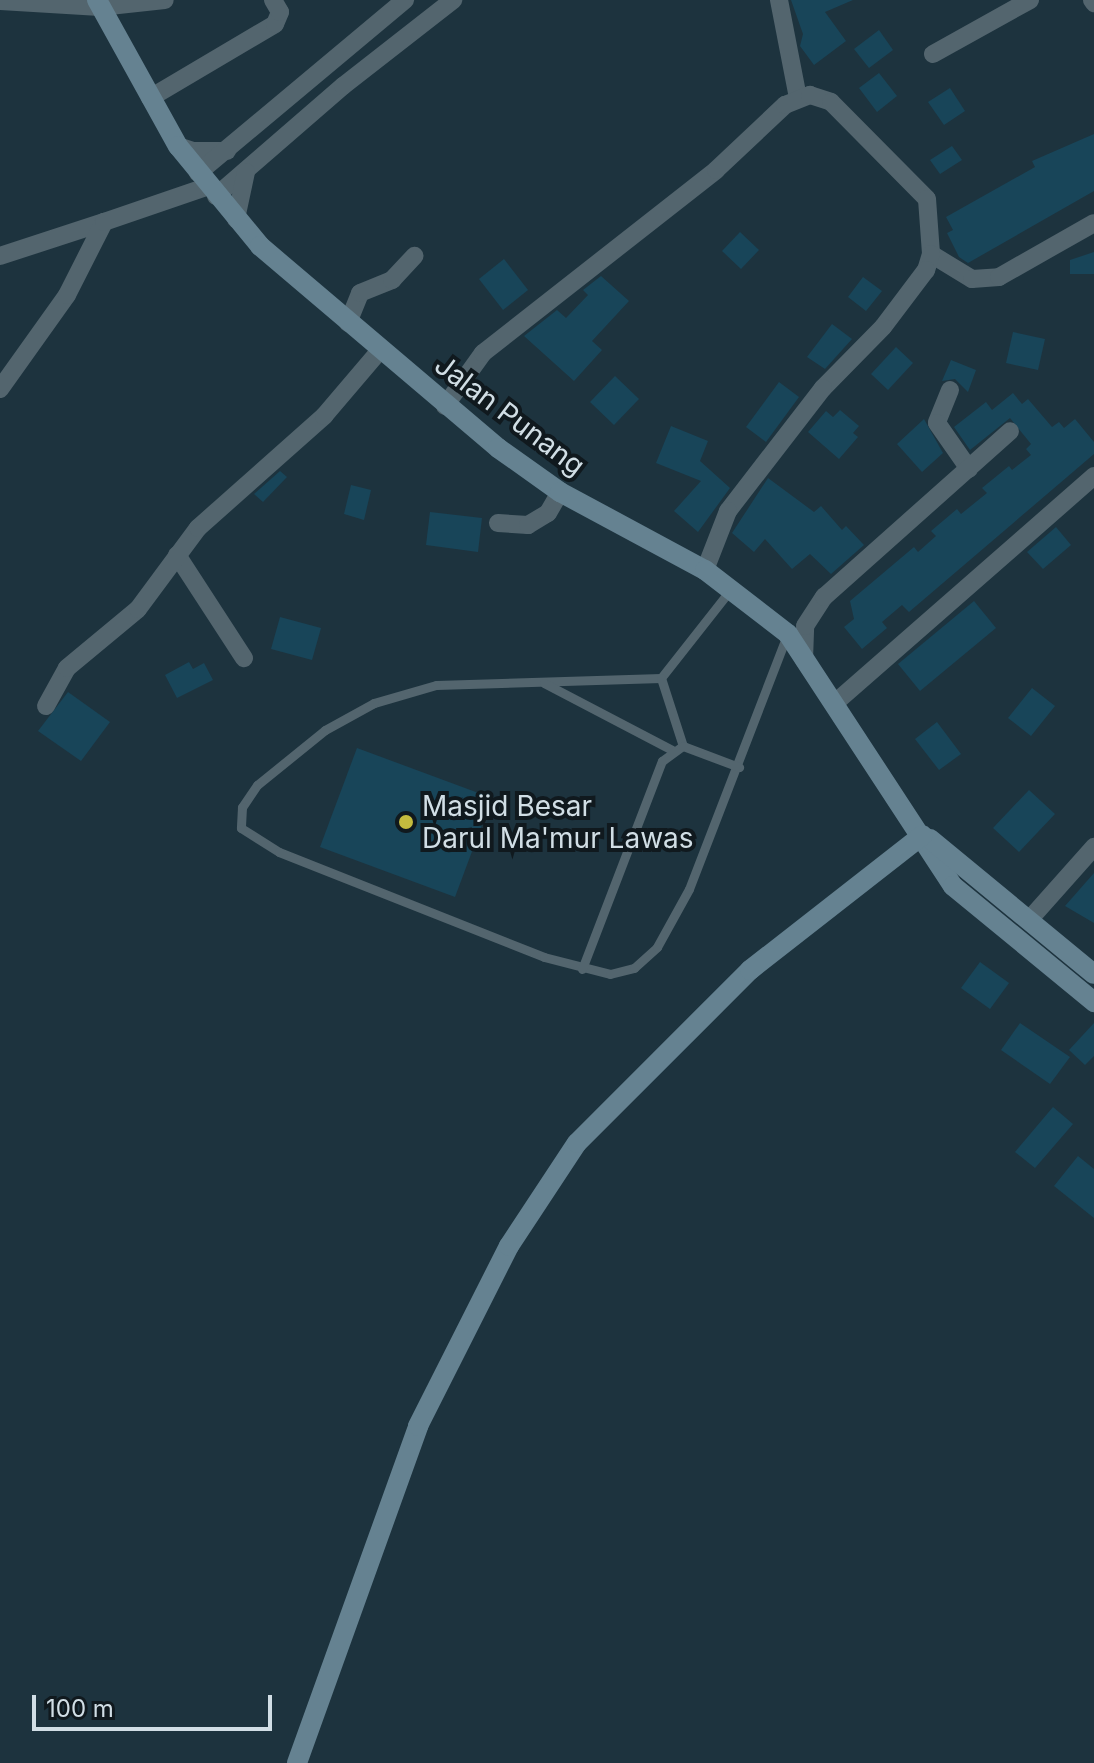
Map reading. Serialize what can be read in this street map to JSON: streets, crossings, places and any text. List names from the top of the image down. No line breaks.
{"streets":{"street":["Jalan Punang"]},"places":["Masjid Besar Darul Ma'mur Lawas"],"scale_bar":"100 m"}
